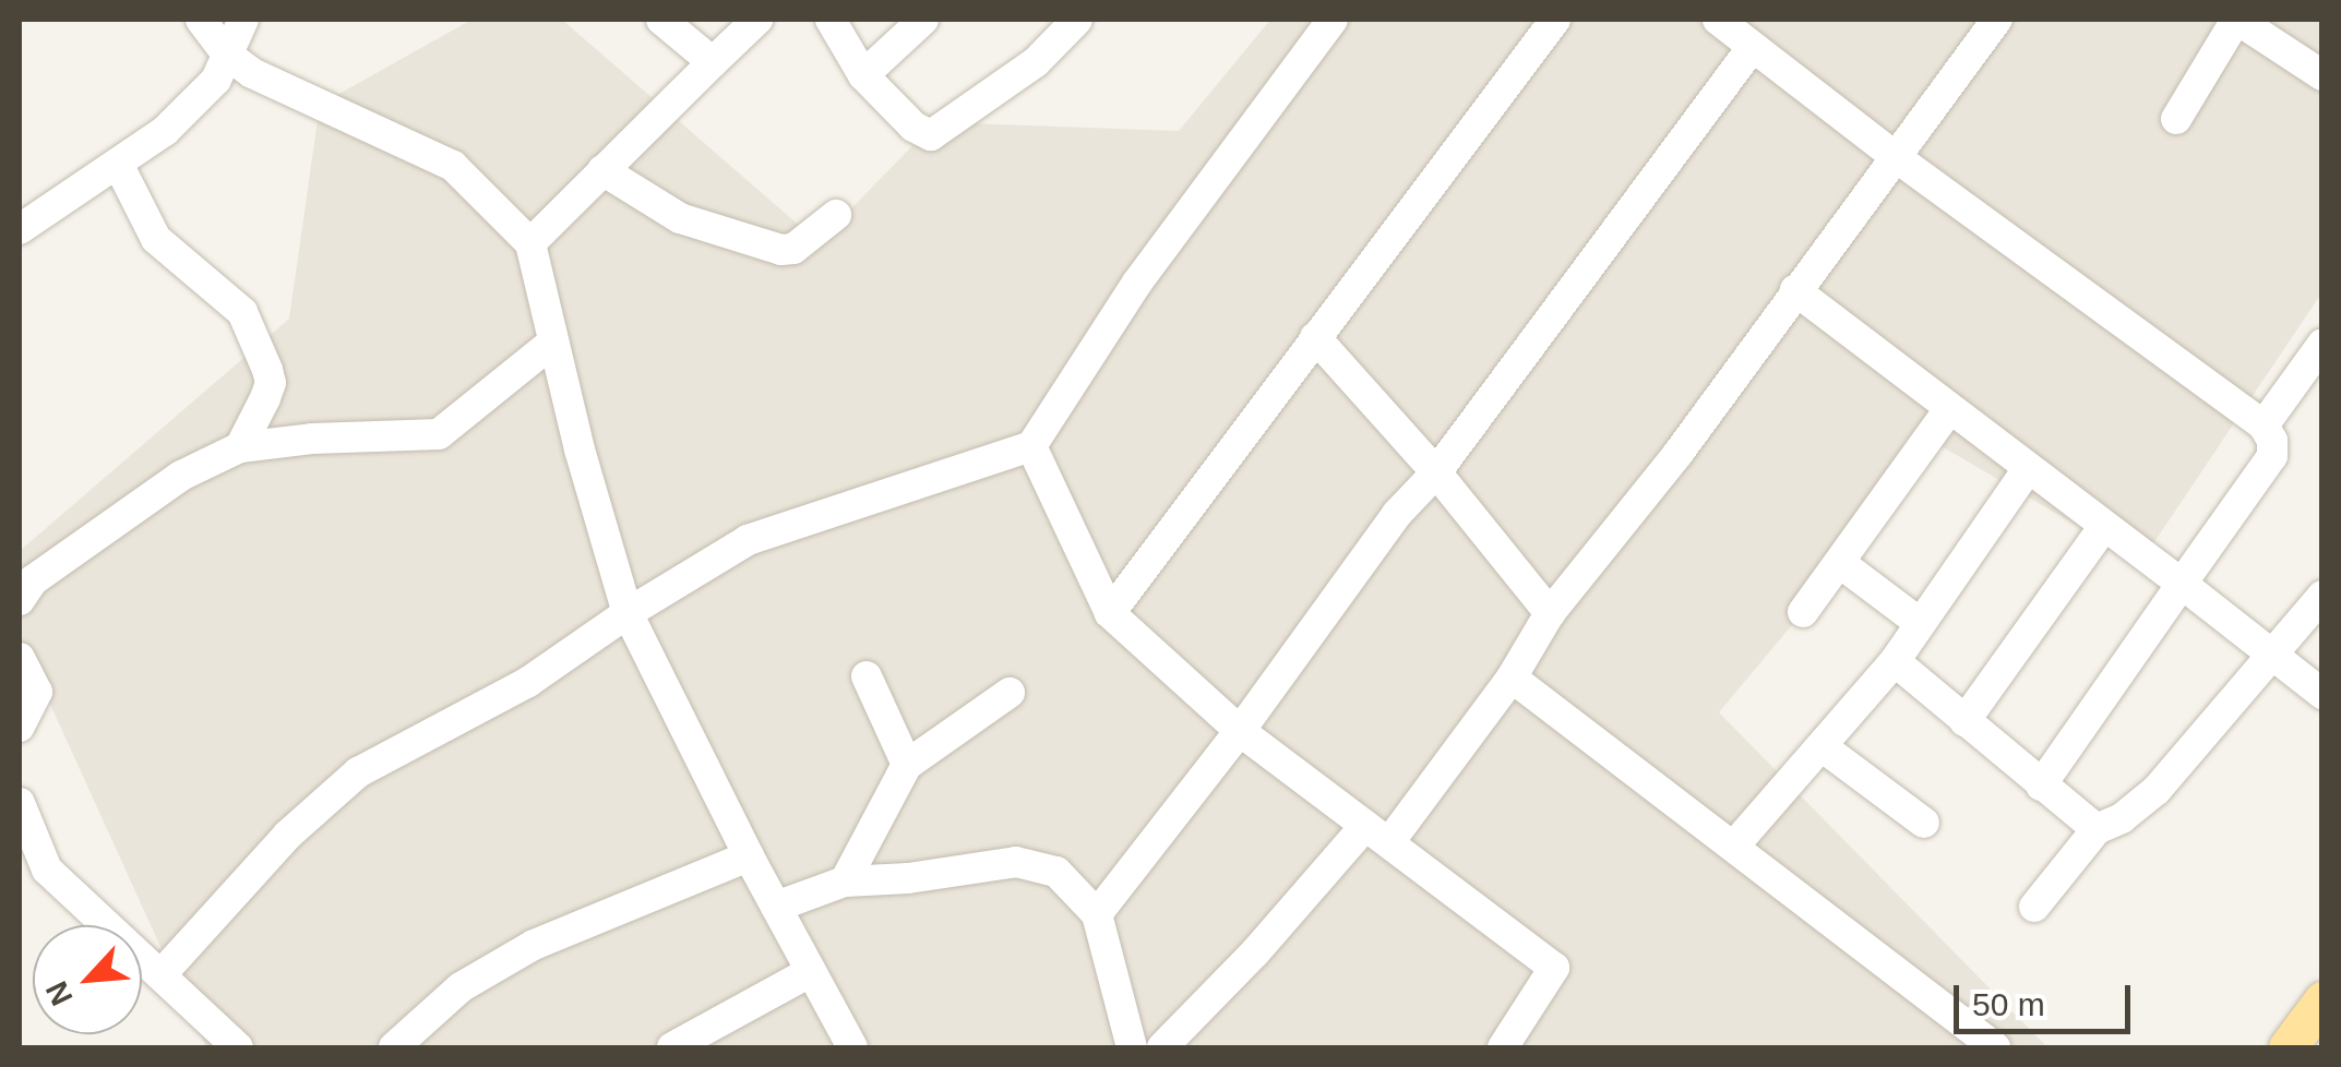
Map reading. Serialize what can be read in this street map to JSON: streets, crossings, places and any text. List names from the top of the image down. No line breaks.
{"scale_bar":"50 m","north":"bottom left"}
